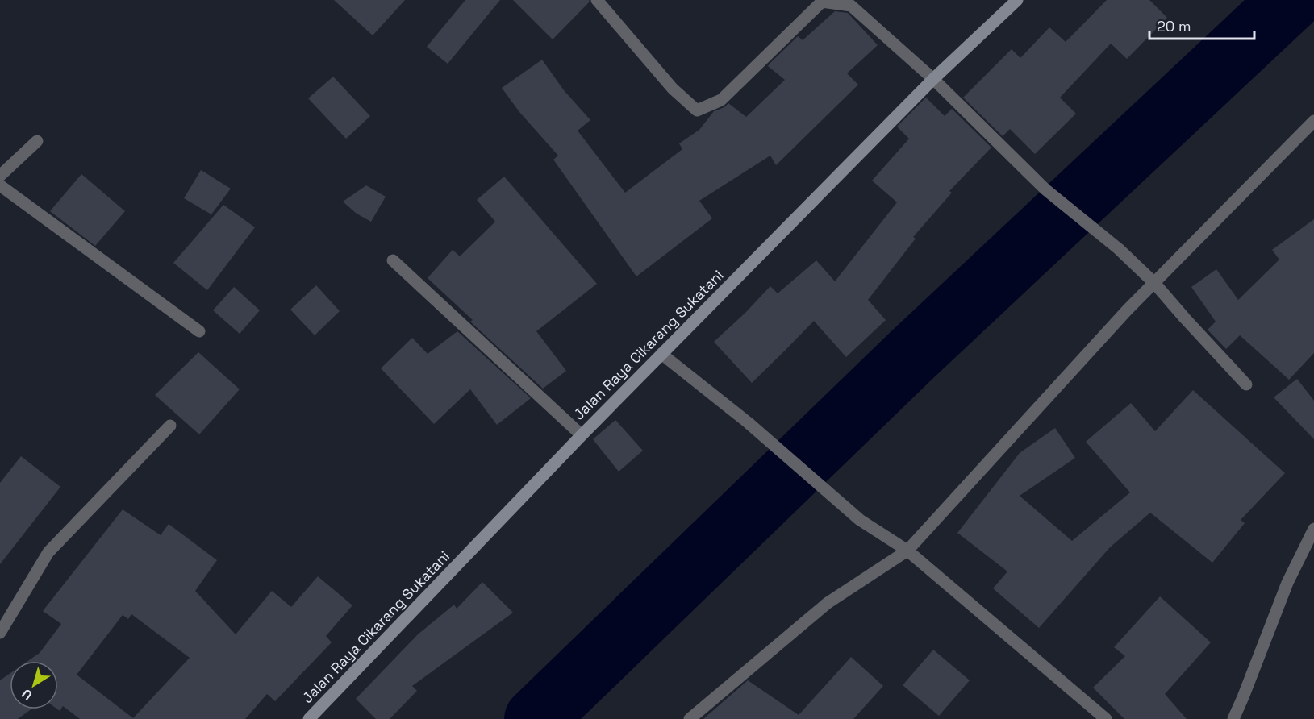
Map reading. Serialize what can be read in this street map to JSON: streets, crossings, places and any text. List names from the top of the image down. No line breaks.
{"streets":{"main road":["Jalan Raya Cikarang Sukatani"]},"scale_bar":"20 m","north":"bottom left"}
